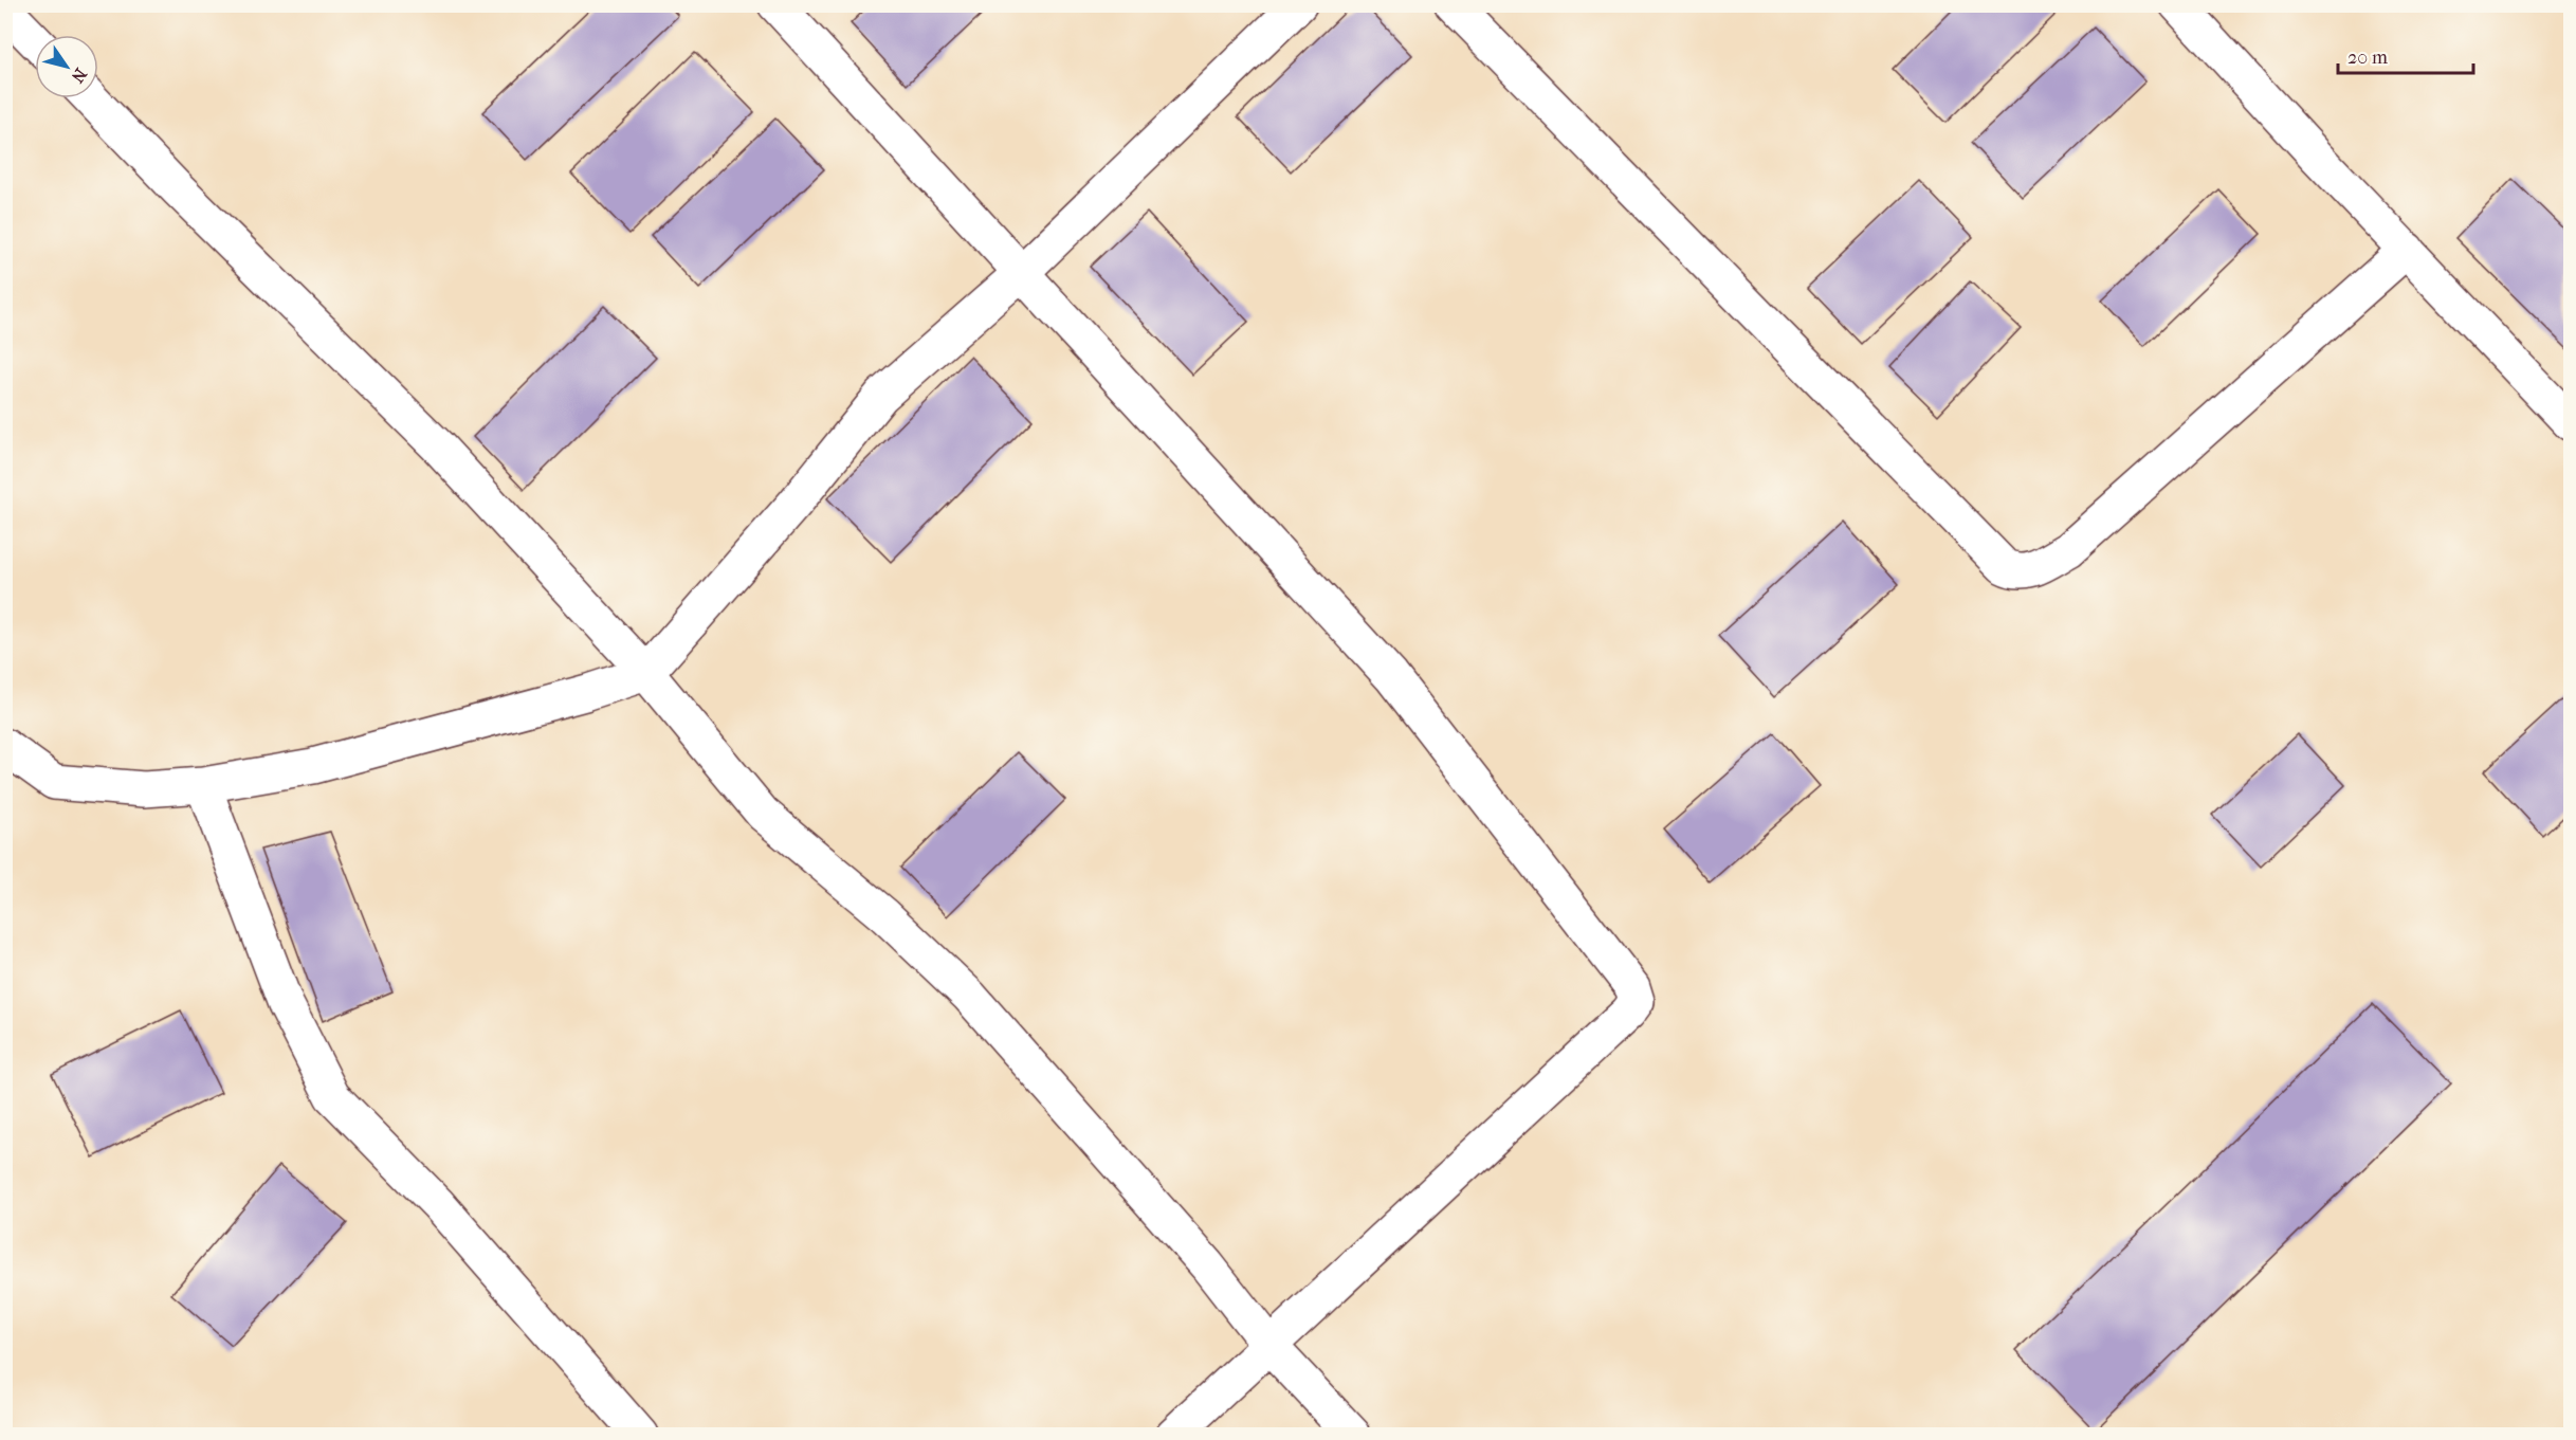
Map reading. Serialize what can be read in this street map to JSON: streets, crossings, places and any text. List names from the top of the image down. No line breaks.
{"scale_bar":"20 m","north":"bottom right"}
